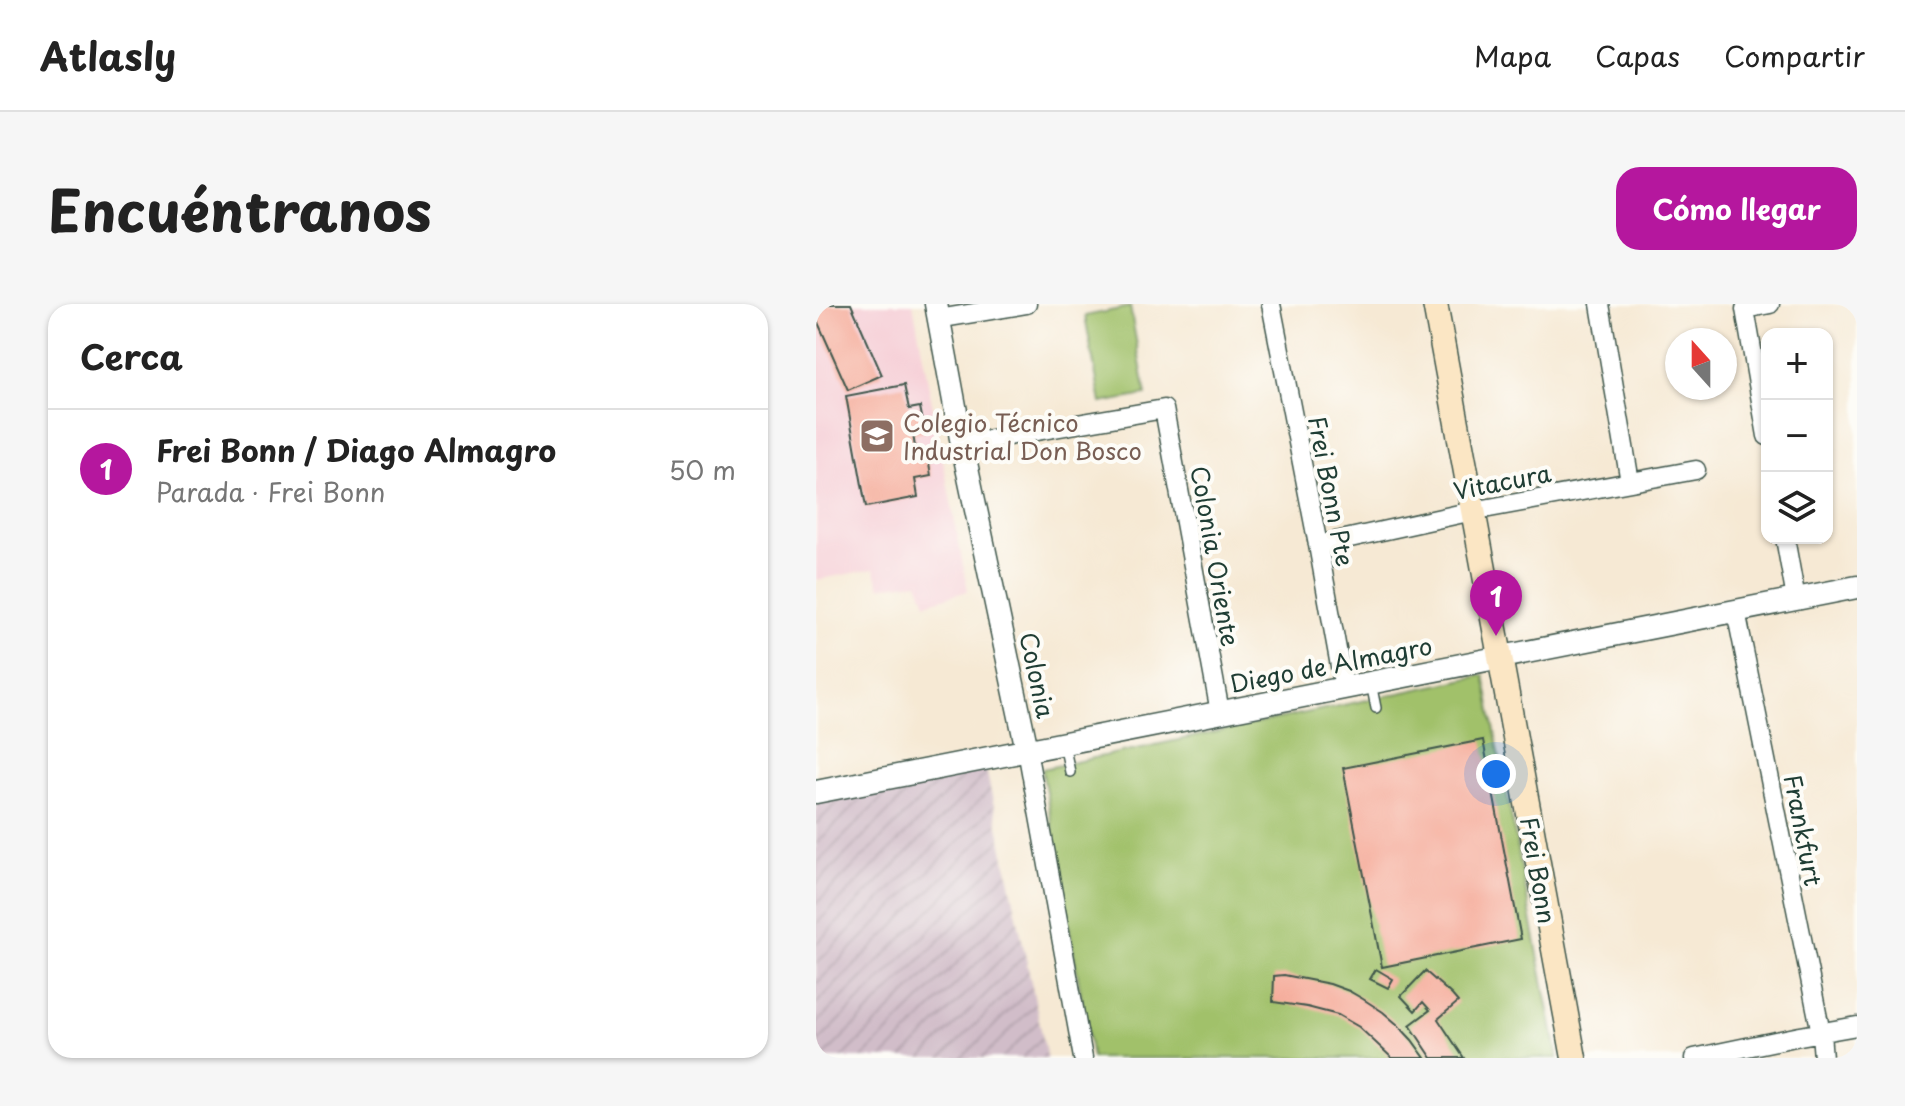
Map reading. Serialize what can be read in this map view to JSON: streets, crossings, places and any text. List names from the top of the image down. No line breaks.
{"streets":{"main road":["Frei Bonn"],"street":["Vitacura","Frei Bonn Pte","Colonia Oriente","Diego de Almagro","Colonia","Frankfurt"]},"crossings":[["Vitacura","Frei Bonn Pte"],["Vitacura","Frei Bonn"],["Frei Bonn Pte","Diego de Almagro"],["Colonia Oriente","Diego de Almagro"],["Colonia Oriente","Colonia"],["Diego de Almagro","Colonia"],["Diego de Almagro","Frankfurt"],["Diego de Almagro","Frei Bonn"]],"places":{"school or university":["Colegio Técnico Industrial Don Bosco"]},"north":"top","page":{"header":"Atlasly","nav":["Mapa","Capas","Compartir"],"title":"Encuéntranos","buttons":"Cómo llegar","heading":"Cerca","map_buttons":["+","−"],"list":[{"mark":"1","name":"Frei Bonn / Diago Almagro","note":"Parada · Frei Bonn","value":"50 m"}],"pins":"1"}}
